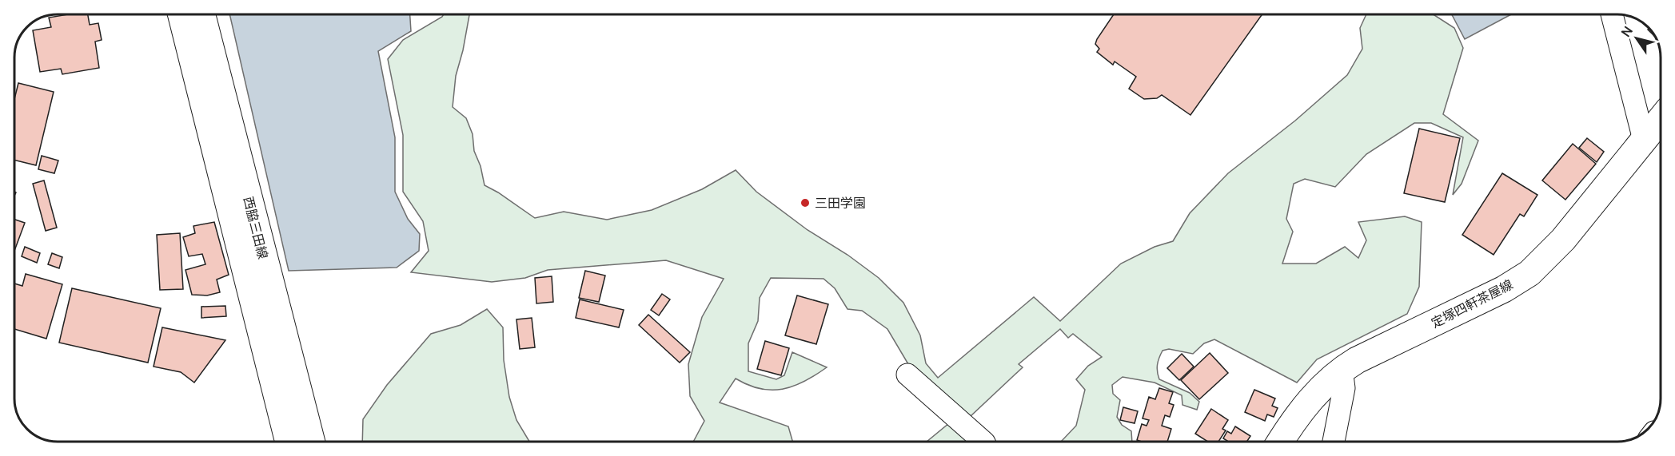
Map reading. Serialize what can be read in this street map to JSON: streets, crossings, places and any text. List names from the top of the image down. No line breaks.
{"streets":{"main road":["西脇三田線","定塚四軒茶屋線"]},"places":["三田学園"],"north":"top left"}
